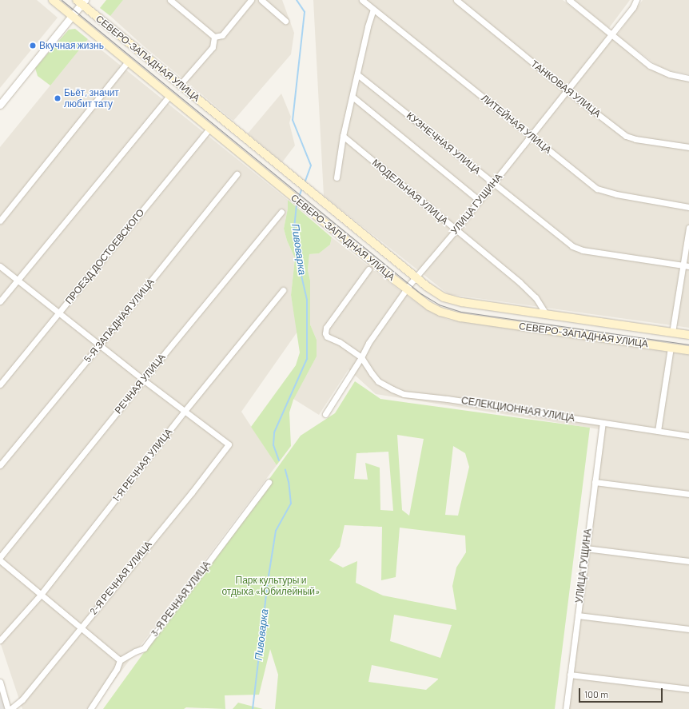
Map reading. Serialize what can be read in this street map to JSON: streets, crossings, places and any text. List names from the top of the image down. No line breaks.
{"streets":{"main road":["СЕВЕРО-ЗАПАДНАЯ УЛИЦА"],"street":["ТАНКОВАЯ УЛИЦА","ЛИТЕЙНАЯ УЛИЦА","КУЗНЕЧНАЯ УЛИЦА","МОДЕЛЬНАЯ УЛИЦА","УЛИЦА ГУЩИНА","ПРОЕЗД ДОСТОЕВСКОГО","5-Я ЗАПАДНАЯ УЛИЦА","РЕЧНАЯ УЛИЦА","СЕЛЕКЦИОННАЯ УЛИЦА","1-Я РЕЧНАЯ УЛИЦА","2-Я РЕЧНАЯ УЛИЦА","3-Я РЕЧНАЯ УЛИЦА"]},"crossings":[["СЕВЕРО-ЗАПАДНАЯ УЛИЦА","МОДЕЛЬНАЯ УЛИЦА"],["СЕВЕРО-ЗАПАДНАЯ УЛИЦА","УЛИЦА ГУЩИНА"],["СЕВЕРО-ЗАПАДНАЯ УЛИЦА","ПРОЕЗД ДОСТОЕВСКОГО"],["ТАНКОВАЯ УЛИЦА","УЛИЦА ГУЩИНА"],["ЛИТЕЙНАЯ УЛИЦА","УЛИЦА ГУЩИНА"],["КУЗНЕЧНАЯ УЛИЦА","УЛИЦА ГУЩИНА"],["МОДЕЛЬНАЯ УЛИЦА","УЛИЦА ГУЩИНА"],["УЛИЦА ГУЩИНА","СЕЛЕКЦИОННАЯ УЛИЦА"],["1-Я РЕЧНАЯ УЛИЦА","2-Я РЕЧНАЯ УЛИЦА"]],"water":["Пивоварка"],"parks":["Парк культуры и отдыха «Юбилейный»"],"places":["Вкучная жизнь","Бьёт, значит любит тату"],"scale_bar":"100 m"}
